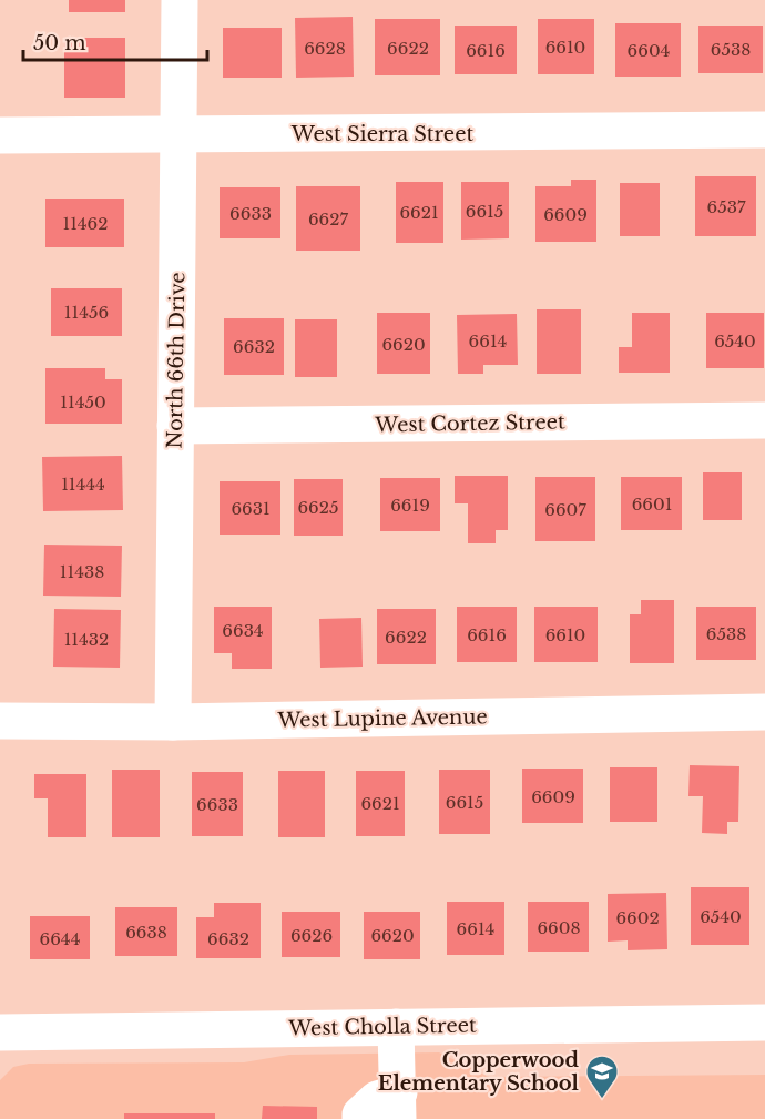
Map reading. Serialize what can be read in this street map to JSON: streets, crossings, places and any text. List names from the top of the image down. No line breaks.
{"streets":{"street":["West Sierra Street","North 66th Drive","West Cortez Street","West Lupine Avenue","West Cholla Street"]},"crossings":[["West Sierra Street","North 66th Drive"],["North 66th Drive","West Cortez Street"],["North 66th Drive","West Lupine Avenue"]],"places":{"school or university":["Copperwood Elementary School"]},"house_numbers":["6610","6628","6622","6538","6616","6604","6537","6615","6621","6633","6609","6627","11462","11456","6614","6540","6620","6632","11450","11444","6601","6619","6625","6631","6607","11438","6634","6538","6616","6610","6622","11432","6609","6615","6621","6633","6540","6602","6608","6614","6638","6626","6620","6644","6632"],"scale_bar":"50 m"}
